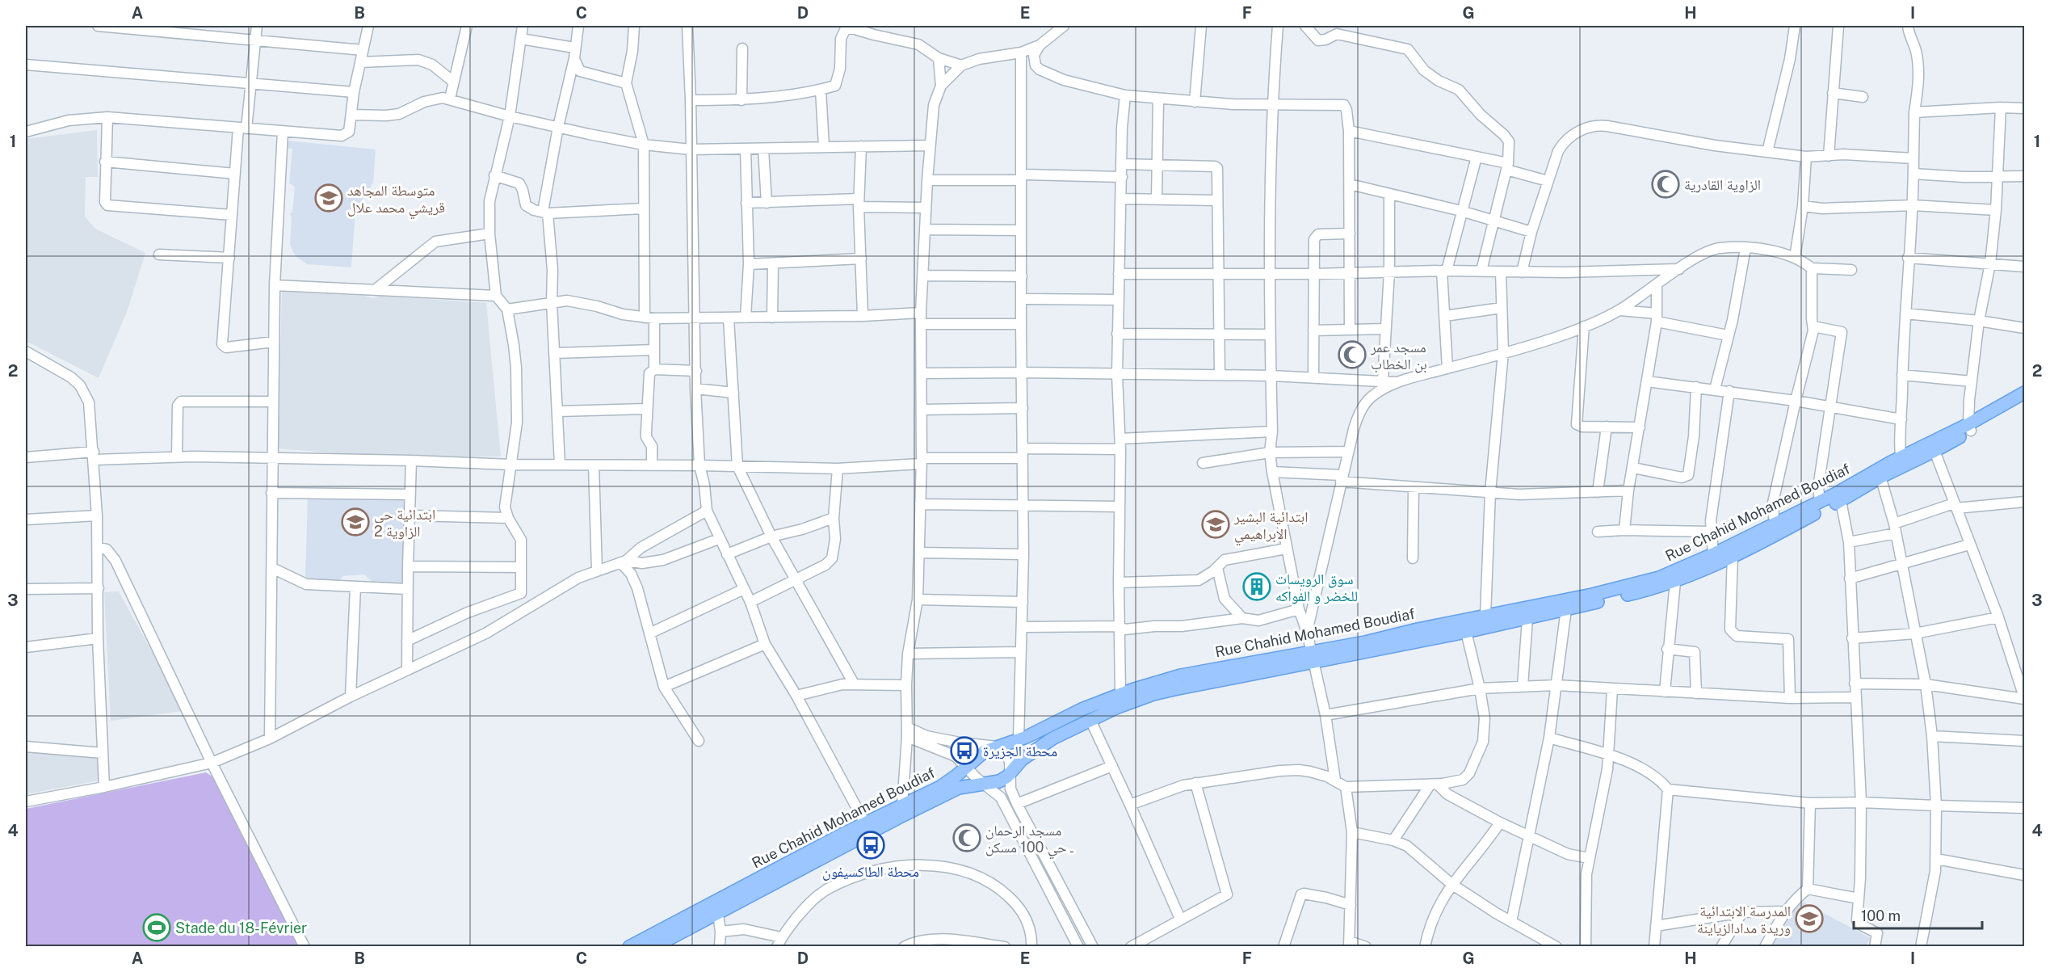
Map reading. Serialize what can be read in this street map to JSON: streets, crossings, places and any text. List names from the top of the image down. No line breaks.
{"streets":{"main road":["Rue Chahid Mohamed Boudiaf"]},"places":{"mosque":["الزاوية القادرية","مسجد عمر بن الخطاب","مسجد الرحمان ـ حي 100 مسكن"],"school or university":["متوسطة المجاهد قريشي محمد علال","ابتدائية حي الزاوية 2","ابتدائية البشير الابراهيمي","المدرسة الابتدائية وريدة مدادالزياينة"],"building":["سوق الرويسات للخضر و الفواكه"],"bus stop":["محطة الجزيرة","محطة الطاكسيفون"],"sports":["Stade du 18-Février"]},"scale_bar":"100 m","grid":{"columns":["A","B","C","D","E","F","G","H","I"],"rows":["1","2","3","4"]}}
